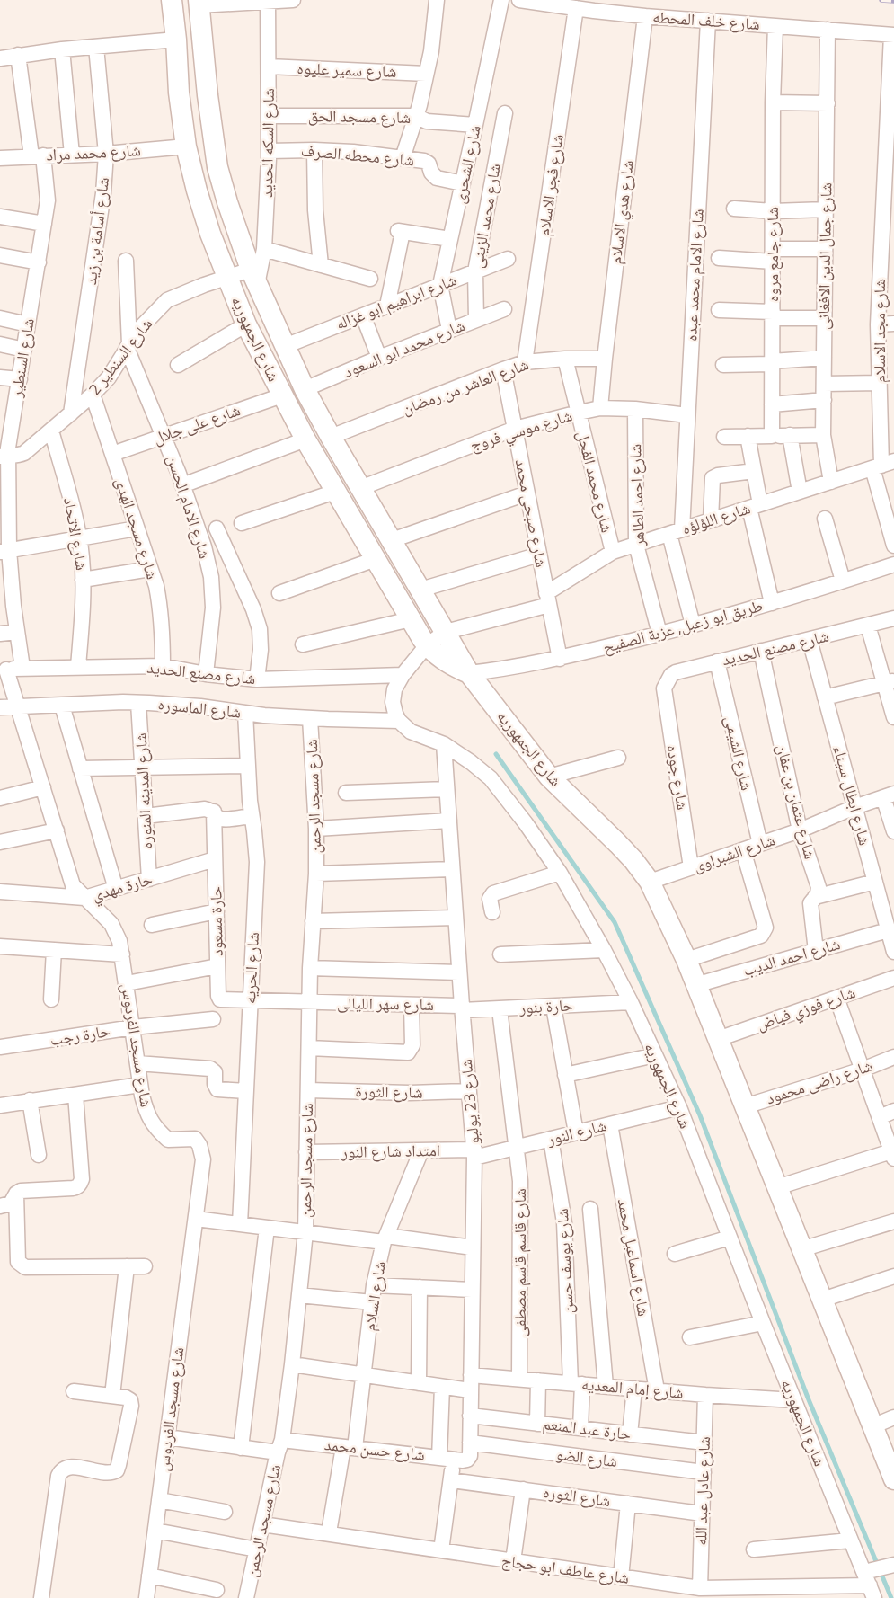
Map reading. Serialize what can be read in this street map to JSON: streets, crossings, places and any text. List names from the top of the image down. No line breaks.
{"streets":{"main road":["شارع الجمهوريه"],"street":["شارع خلف المحطه","شارع سمير عليوه","شارع مسجد الحق","شارع السكه الحديد","شارع محمد مراد","شارع محطه الصرف","شارع الشحرى","شارع فجر الاسلام","شارع هدي الاسلام","شارع محمد الزينى","شارع أسامة بن زيد","شارع جامع مروه","شارع جمال الدين الافغانى","شارع الامام محمد عبده","شارع ابراهيم ابو غزاله","شارع مجد الاسلام","شارع محمد ابو السعود","شارع السنطير 2","شارع السنطير","شارع العاشر من رمضان","شارع على جلال","شارع موسي فروج","شارع محمد الفحل","شارع احمد الطاهر","شارع الامام الحسن","شارع صبحى محمد","شارع اللؤلؤه","شارع مسجد الهدى","شارع الاتحاد","طريق ابو زعبل, عزبة الصفيح","شارع مصنع الحديد","شارع الماسوره","شارع الشيمى","شارع جوده","شارع المدينه المنوره","شارع ابطال سيناء","شارع مسجد الرحمن","شارع عثمان بن عفان","شارع الشبراوى","حارة مهدي","حارة مسعود","شارع احمد الديب","شارع الحريه","شارع سهر الليالى","حارة بنور","شارع فوزي فياض","حارة رجب","شارع مسجد الفردوس","شارع راضى محمود","شارع الثورة","شارع 23 يوليو","شارع النور","امتداد شارع النور","شارع اسماعيل محمد","شارع يوسف حسن","شارع قاسم قاسم مصطفى","شارع السلام","شارع إمام المعديه","حارة عبد المنعم","شارع حسن محمد","شارع الضو","شارع عادل عبد الله","شارع الثوره","شارع عاطف ابو حجاج"]},"crossings":[["شارع خلف المحطه","شارع فجر الاسلام"],["شارع خلف المحطه","شارع هدي الاسلام"],["شارع خلف المحطه","شارع جامع مروه"],["شارع خلف المحطه","شارع جمال الدين الافغانى"],["شارع خلف المحطه","شارع الامام محمد عبده"],["شارع خلف المحطه","شارع مجد الاسلام"],["شارع سمير عليوه","شارع السكه الحديد"],["شارع مسجد الحق","شارع السكه الحديد"],["شارع مسجد الحق","شارع الشحرى"],["شارع السكه الحديد","شارع محطه الصرف"],["شارع السكه الحديد","شارع الجمهوريه"],["شارع السكه الحديد","شارع السنطير 2"],["شارع محمد مراد","شارع أسامة بن زيد"],["شارع محمد مراد","شارع الجمهوريه"],["شارع محمد مراد","شارع السنطير"],["شارع محطه الصرف","شارع الشحرى"],["شارع الشحرى","شارع ابراهيم ابو غزاله"],["شارع الشحرى","شارع محمد ابو السعود"],["شارع فجر الاسلام","شارع العاشر من رمضان"],["شارع هدي الاسلام","شارع العاشر من رمضان"],["شارع هدي الاسلام","شارع موسي فروج"],["شارع محمد الزينى","شارع ابراهيم ابو غزاله"],["شارع محمد الزينى","شارع محمد ابو السعود"],["شارع أسامة بن زيد","شارع السنطير 2"],["شارع جمال الدين الافغانى","شارع اللؤلؤه"],["شارع الامام محمد عبده","شارع موسي فروج"],["شارع الامام محمد عبده","شارع اللؤلؤه"],["شارع الامام محمد عبده","طريق ابو زعبل, عزبة الصفيح"],["شارع ابراهيم ابو غزاله","شارع الجمهوريه"],["شارع مجد الاسلام","شارع اللؤلؤه"],["شارع الجمهوريه","شارع محمد ابو السعود"],["شارع الجمهوريه","شارع السنطير 2"],["شارع الجمهوريه","شارع العاشر من رمضان"],["شارع الجمهوريه","شارع على جلال"],["شارع الجمهوريه","شارع موسي فروج"],["شارع الجمهوريه","طريق ابو زعبل, عزبة الصفيح"],["شارع الجمهوريه","شارع الماسوره"],["شارع الجمهوريه","شارع الشبراوى"],["شارع الجمهوريه","شارع احمد الديب"],["شارع الجمهوريه","حارة بنور"],["شارع الجمهوريه","شارع فوزي فياض"],["شارع الجمهوريه","شارع راضى محمود"],["شارع الجمهوريه","شارع 23 يوليو"],["شارع الجمهوريه","شارع النور"],["شارع الجمهوريه","شارع إمام المعديه"],["شارع الجمهوريه","شارع عاطف ابو حجاج"],["شارع السنطير 2","شارع السنطير"],["شارع السنطير 2","شارع الامام الحسن"],["شارع السنطير 2","شارع مسجد الهدى"],["شارع السنطير 2","شارع الاتحاد"],["شارع السنطير","شارع مصنع الحديد"],["شارع العاشر من رمضان","شارع محمد الفحل"],["شارع العاشر من رمضان","شارع صبحى محمد"],["شارع على جلال","شارع الامام الحسن"],["شارع على جلال","شارع مسجد الهدى"],["شارع موسي فروج","شارع محمد الفحل"],["شارع موسي فروج","شارع احمد الطاهر"],["شارع موسي فروج","شارع صبحى محمد"],["شارع محمد الفحل","شارع اللؤلؤه"],["شارع احمد الطاهر","شارع اللؤلؤه"],["شارع احمد الطاهر","طريق ابو زعبل, عزبة الصفيح"],["شارع الامام الحسن","شارع مصنع الحديد"],["شارع صبحى محمد","شارع اللؤلؤه"],["شارع صبحى محمد","طريق ابو زعبل, عزبة الصفيح"],["شارع مسجد الهدى","شارع مصنع الحديد"],["شارع الاتحاد","شارع مصنع الحديد"],["شارع مصنع الحديد","شارع الشيمى"],["شارع مصنع الحديد","شارع جوده"],["شارع مصنع الحديد","شارع ابطال سيناء"],["شارع مصنع الحديد","شارع عثمان بن عفان"],["شارع مصنع الحديد","شارع مسجد الفردوس"],["شارع الماسوره","شارع المدينه المنوره"],["شارع الماسوره","شارع مسجد الرحمن"],["شارع الماسوره","شارع الحريه"],["شارع الماسوره","شارع مسجد الفردوس"],["شارع الشيمى","شارع الشبراوى"],["شارع جوده","شارع الشبراوى"],["شارع المدينه المنوره","حارة مهدي"],["شارع ابطال سيناء","شارع الشبراوى"],["شارع ابطال سيناء","شارع احمد الديب"],["شارع مسجد الرحمن","شارع سهر الليالى"],["شارع مسجد الرحمن","شارع الثورة"],["شارع مسجد الرحمن","امتداد شارع النور"],["شارع مسجد الرحمن","شارع حسن محمد"],["شارع مسجد الرحمن","شارع عاطف ابو حجاج"],["شارع عثمان بن عفان","شارع الشبراوى"],["شارع عثمان بن عفان","شارع احمد الديب"],["حارة مهدي","حارة مسعود"],["حارة مهدي","شارع مسجد الفردوس"],["حارة مسعود","شارع الحريه"],["حارة مسعود","شارع سهر الليالى"],["شارع الحريه","شارع سهر الليالى"],["شارع سهر الليالى","حارة بنور"],["شارع سهر الليالى","شارع 23 يوليو"],["حارة بنور","شارع 23 يوليو"],["حارة بنور","شارع قاسم قاسم مصطفى"],["حارة رجب","شارع مسجد الفردوس"],["شارع مسجد الفردوس","شارع حسن محمد"],["شارع الثورة","شارع 23 يوليو"],["شارع 23 يوليو","شارع النور"],["شارع 23 يوليو","امتداد شارع النور"],["شارع 23 يوليو","شارع إمام المعديه"],["شارع 23 يوليو","حارة عبد المنعم"],["شارع 23 يوليو","شارع حسن محمد"],["شارع 23 يوليو","شارع الضو"],["شارع النور","امتداد شارع النور"],["شارع النور","شارع اسماعيل محمد"],["شارع النور","شارع يوسف حسن"],["شارع النور","شارع قاسم قاسم مصطفى"],["امتداد شارع النور","شارع السلام"],["شارع اسماعيل محمد","شارع إمام المعديه"],["شارع يوسف حسن","شارع إمام المعديه"],["شارع يوسف حسن","حارة عبد المنعم"],["شارع قاسم قاسم مصطفى","شارع إمام المعديه"],["شارع السلام","شارع حسن محمد"],["شارع إمام المعديه","شارع عادل عبد الله"],["حارة عبد المنعم","شارع عادل عبد الله"],["شارع الضو","شارع عادل عبد الله"],["شارع عادل عبد الله","شارع الثوره"],["شارع عادل عبد الله","شارع عاطف ابو حجاج"]]}
